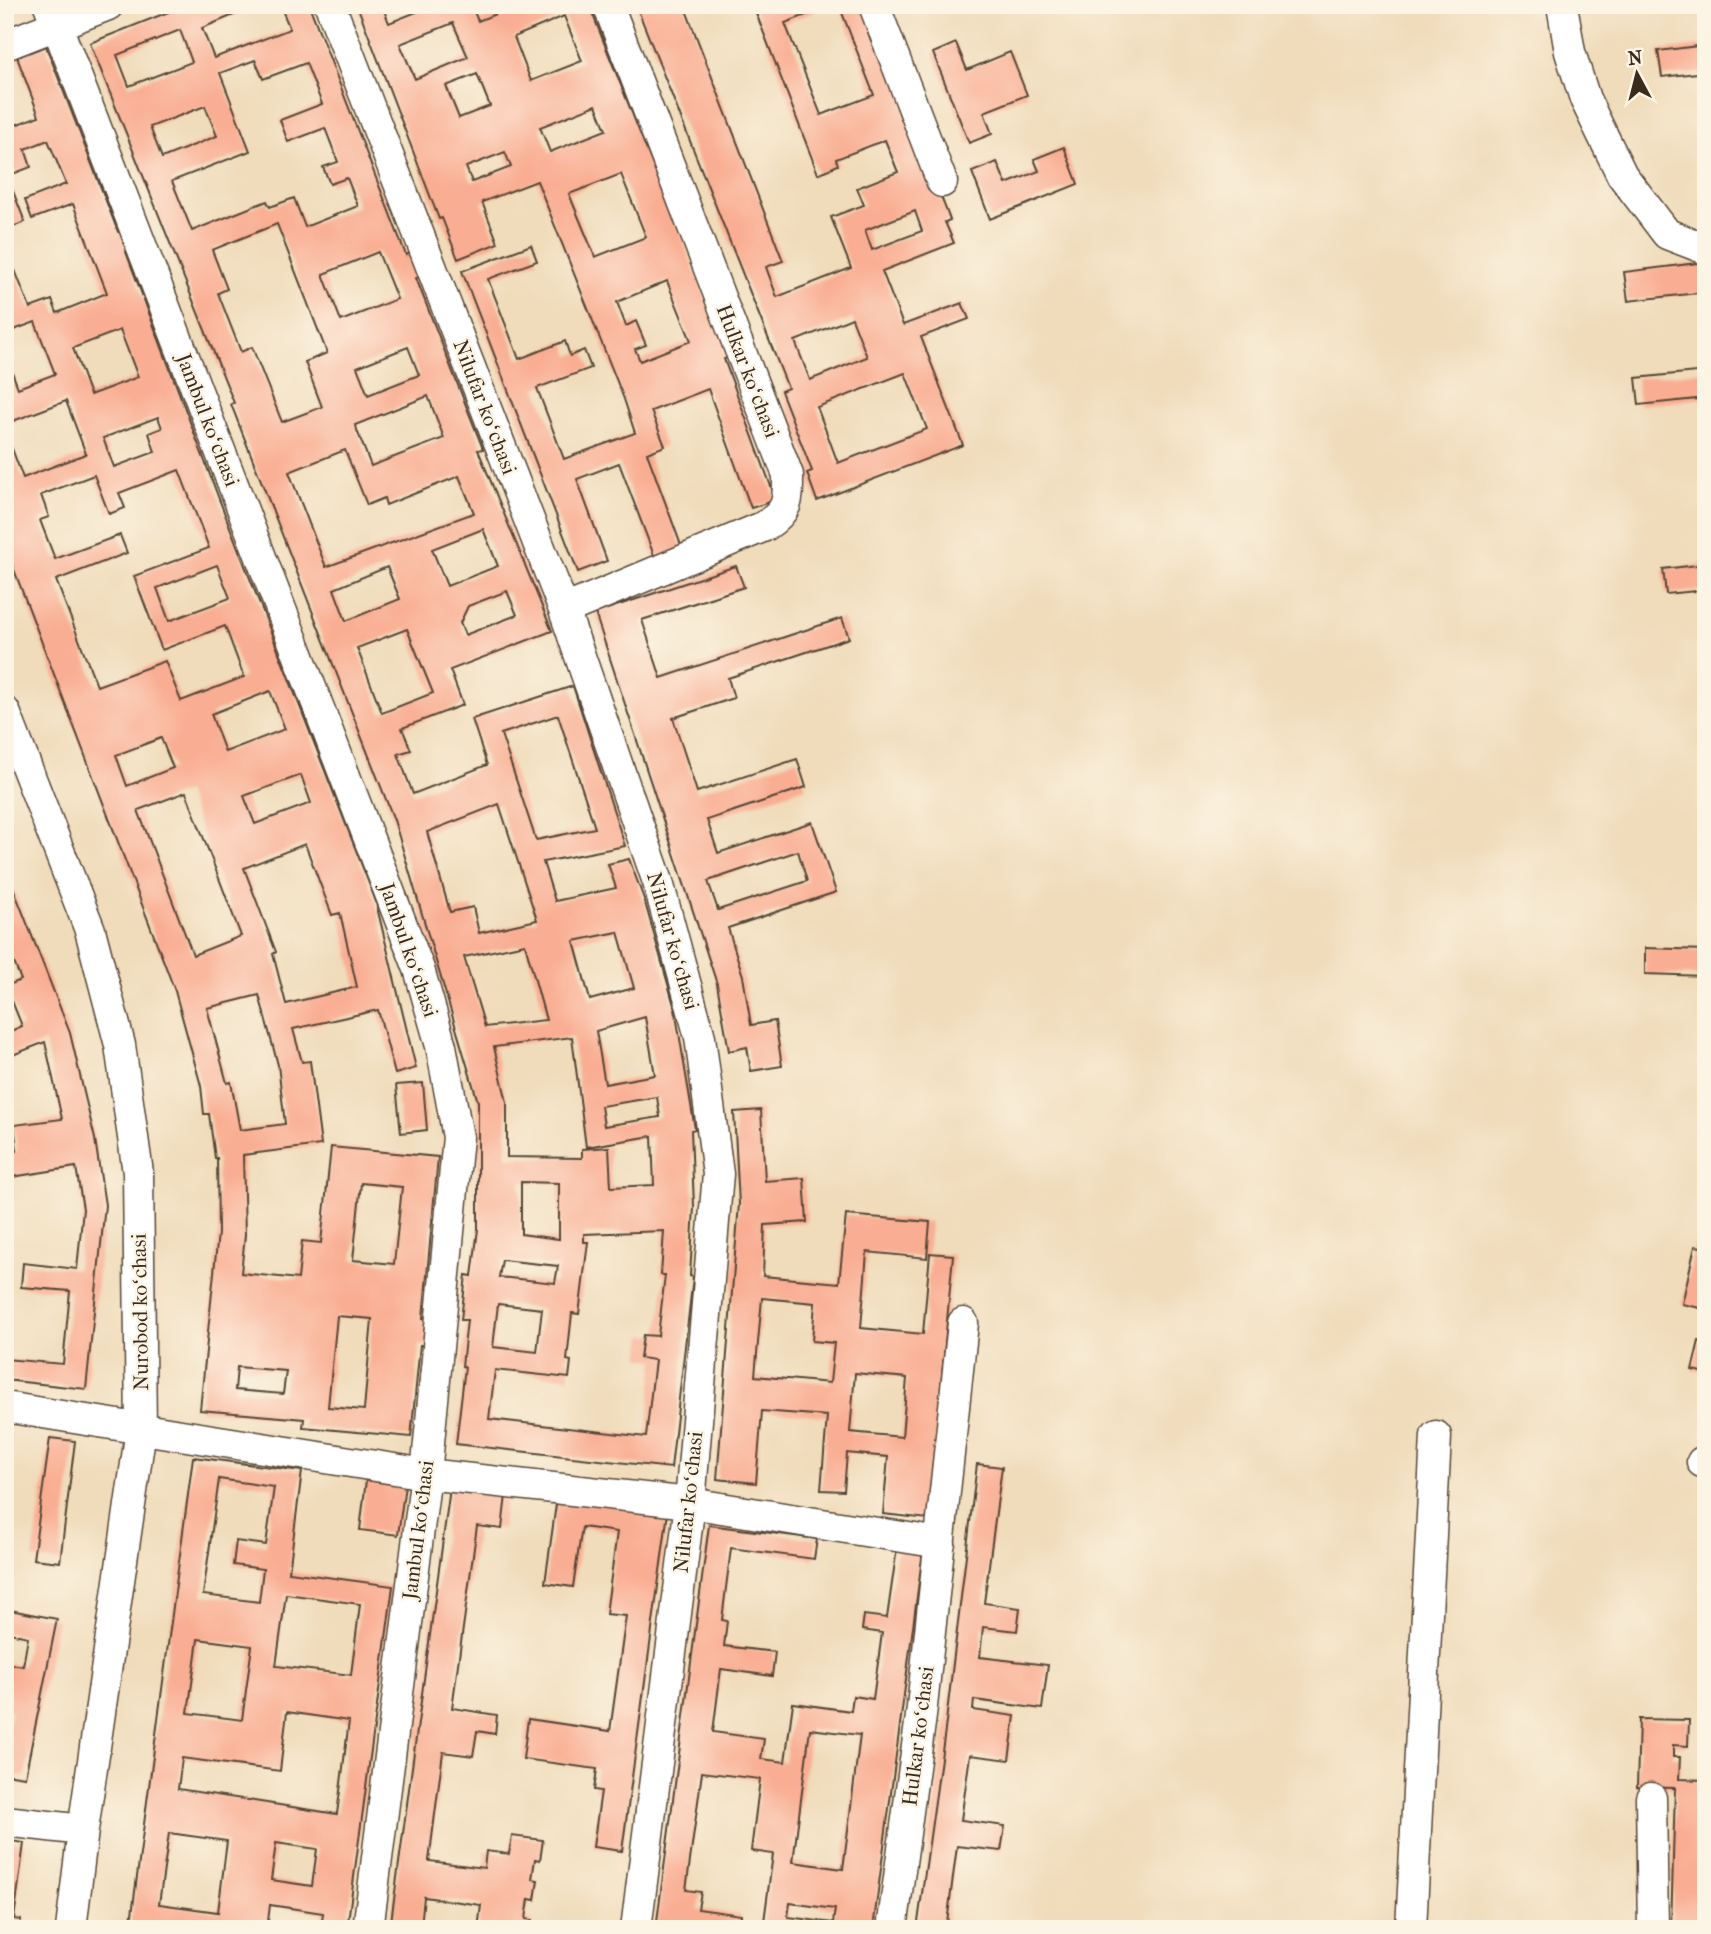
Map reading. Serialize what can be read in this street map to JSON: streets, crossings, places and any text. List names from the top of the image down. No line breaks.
{"streets":{"street":["Hulkar koʻchasi","Nilufar koʻchasi","Jambul koʻchasi","Nurobod koʻchasi"]},"crossings":[["Hulkar koʻchasi","Nilufar koʻchasi"]],"north":"top"}
